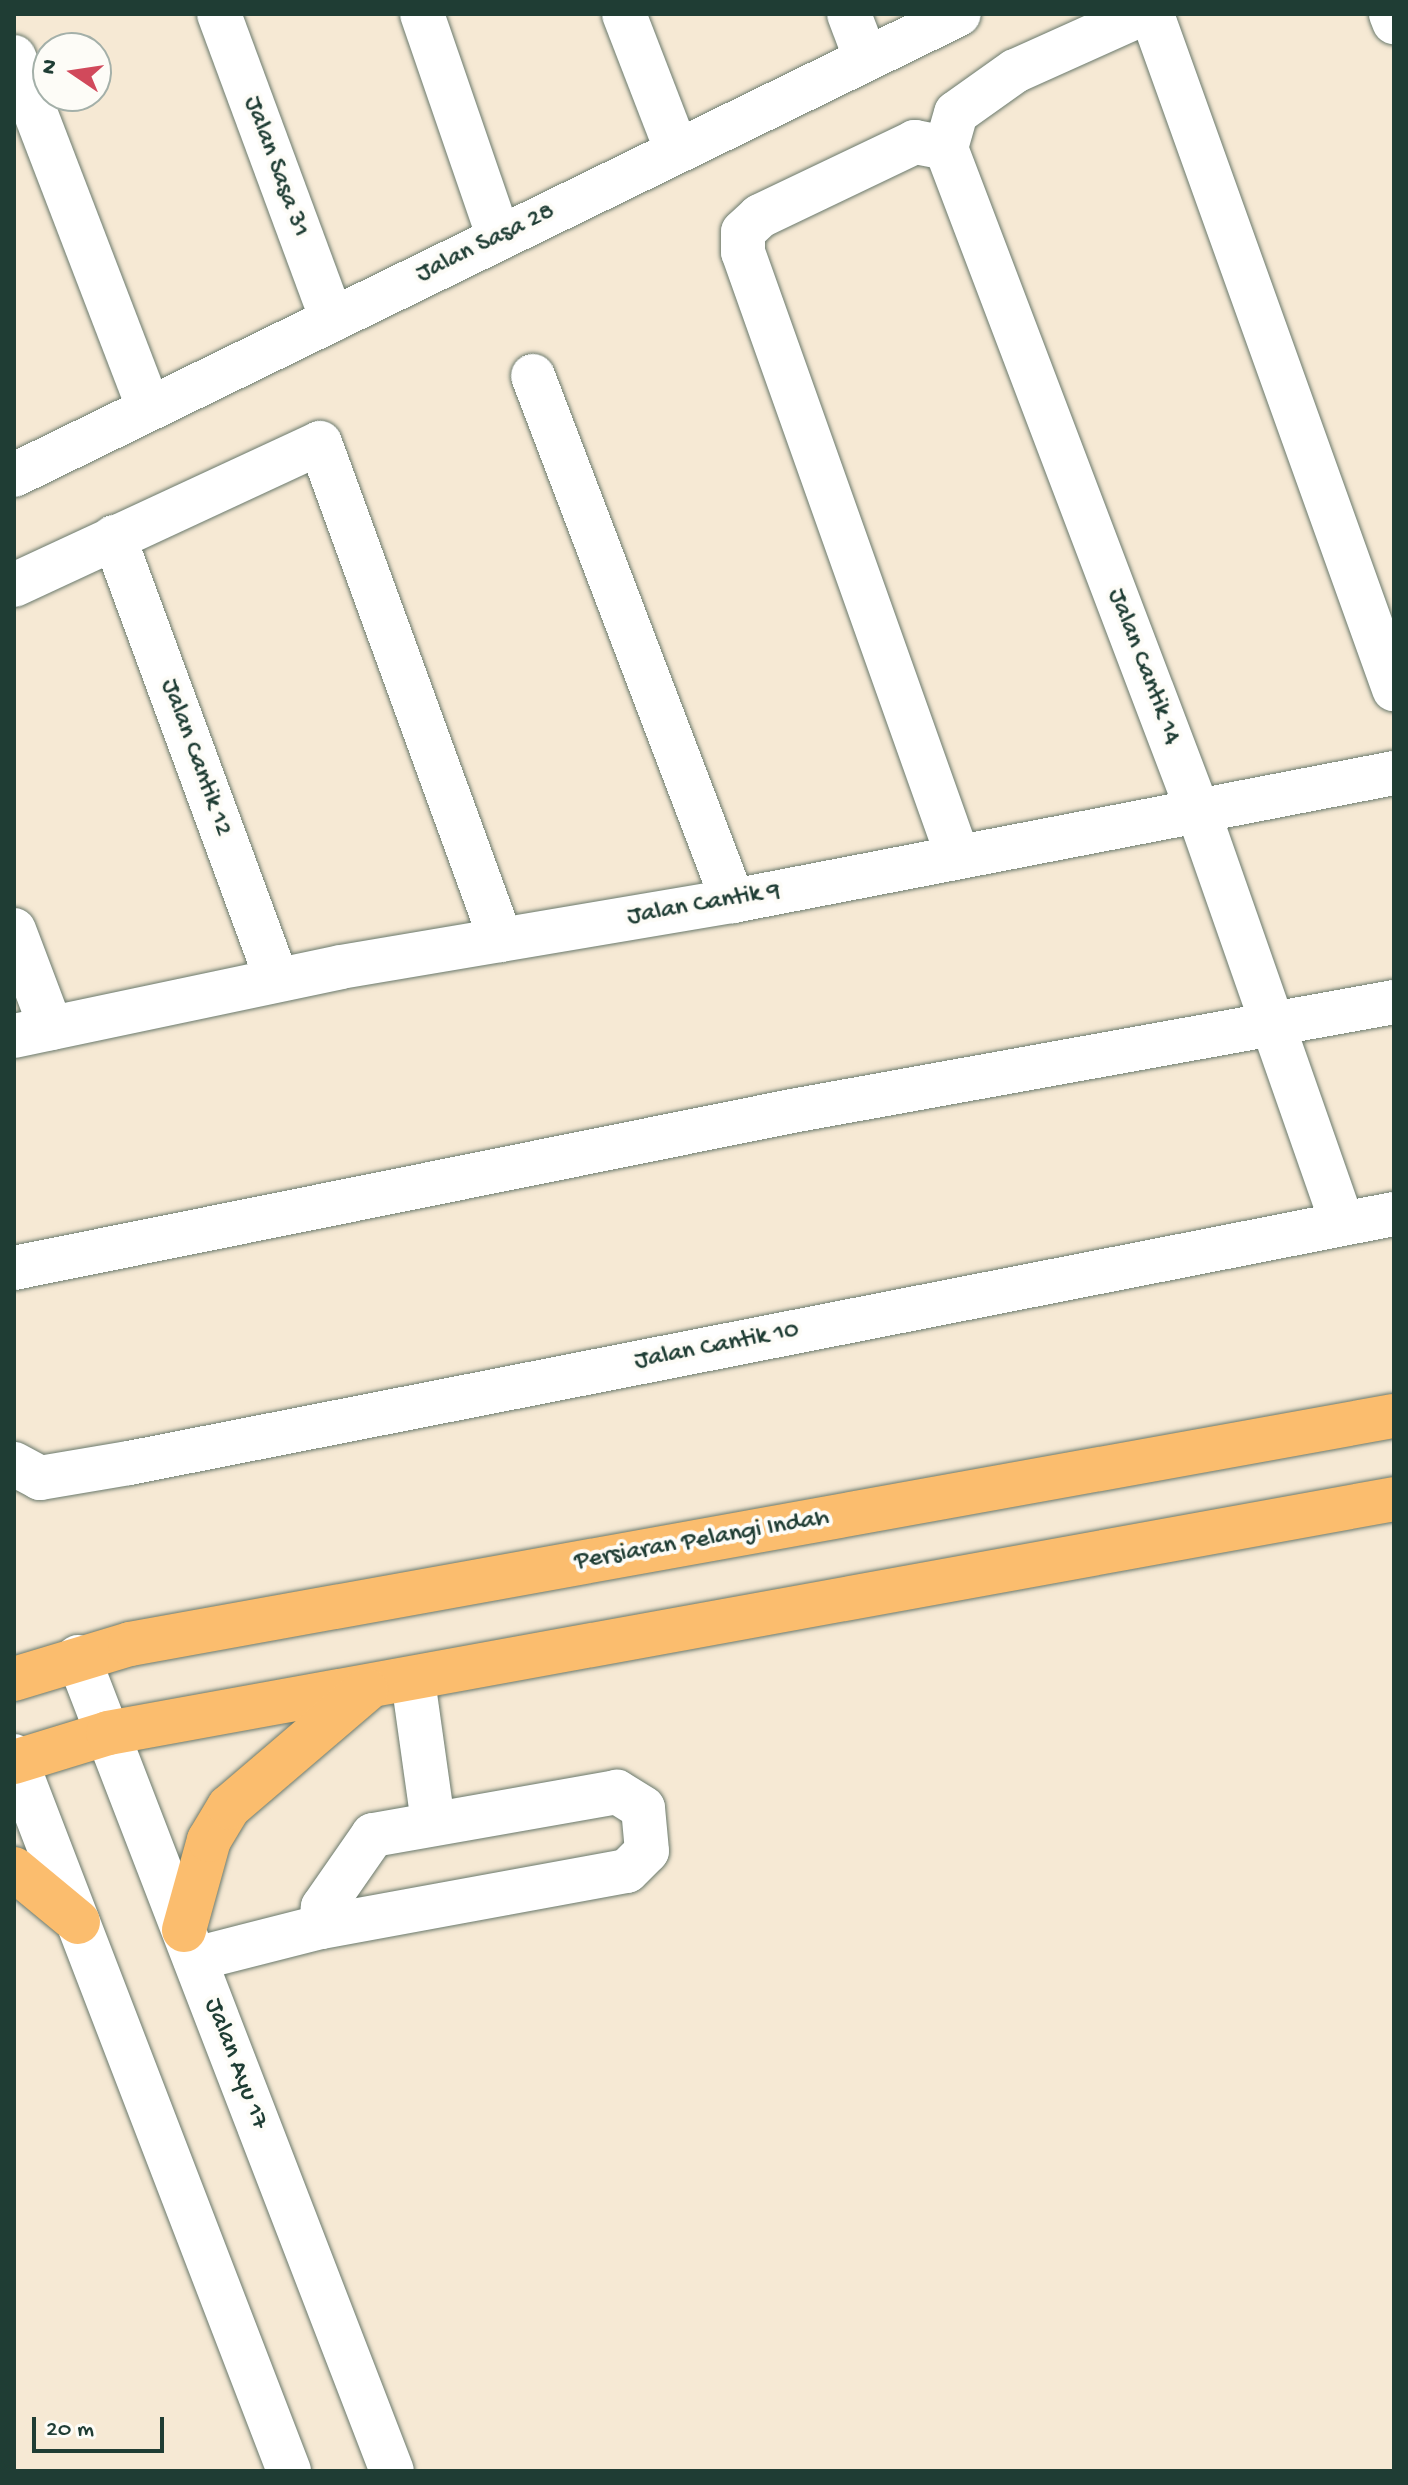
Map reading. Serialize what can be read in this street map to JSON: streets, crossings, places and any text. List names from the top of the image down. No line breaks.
{"streets":{"main road":["Persiaran Pelangi Indah"],"street":["Jalan Sasa 31","Jalan Sasa 28","Jalan Cantik 14","Jalan Cantik 12","Jalan Cantik 9","Jalan Cantik 10","Jalan Ayu 17"]},"crossings":[["Jalan Sasa 31","Jalan Sasa 28"],["Jalan Cantik 14","Jalan Cantik 9"],["Jalan Cantik 14","Jalan Cantik 10"],["Jalan Cantik 12","Jalan Cantik 9"],["Persiaran Pelangi Indah","Jalan Ayu 17"]],"scale_bar":"20 m","north":"left"}
